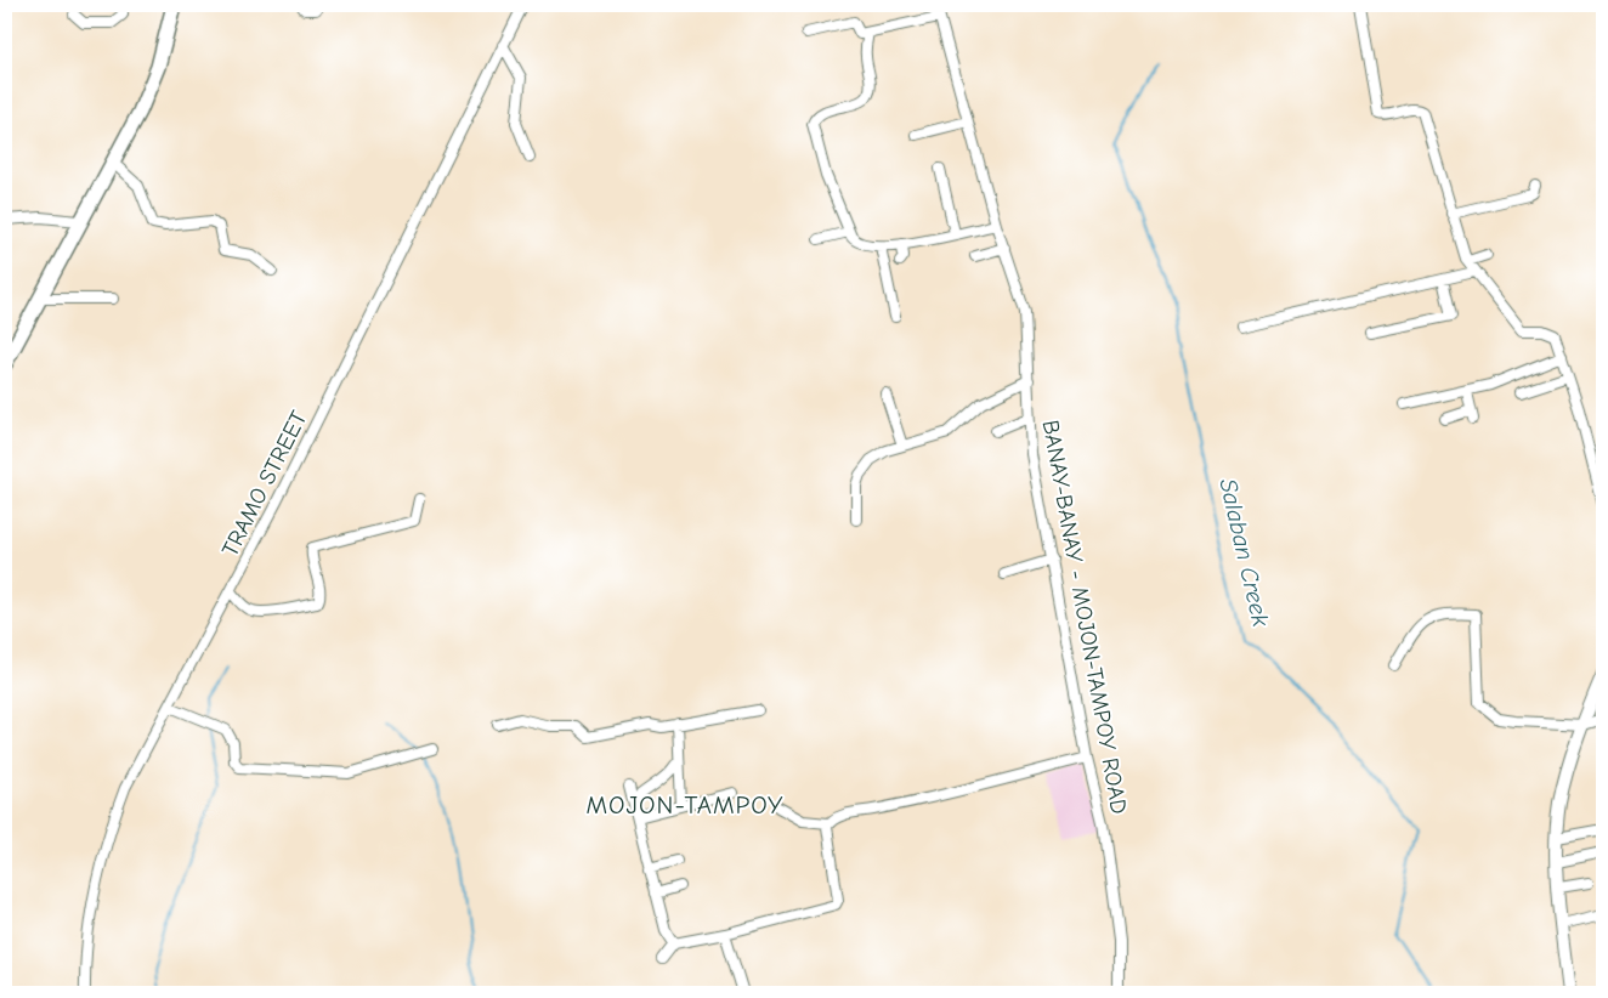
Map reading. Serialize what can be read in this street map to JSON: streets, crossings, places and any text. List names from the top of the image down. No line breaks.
{"streets":{"street":["TRAMO STREET","BANAY-BANAY - MOJON-TAMPOY ROAD"]},"districts":["MOJON-TAMPOY"],"water":["Salaban Creek"]}
